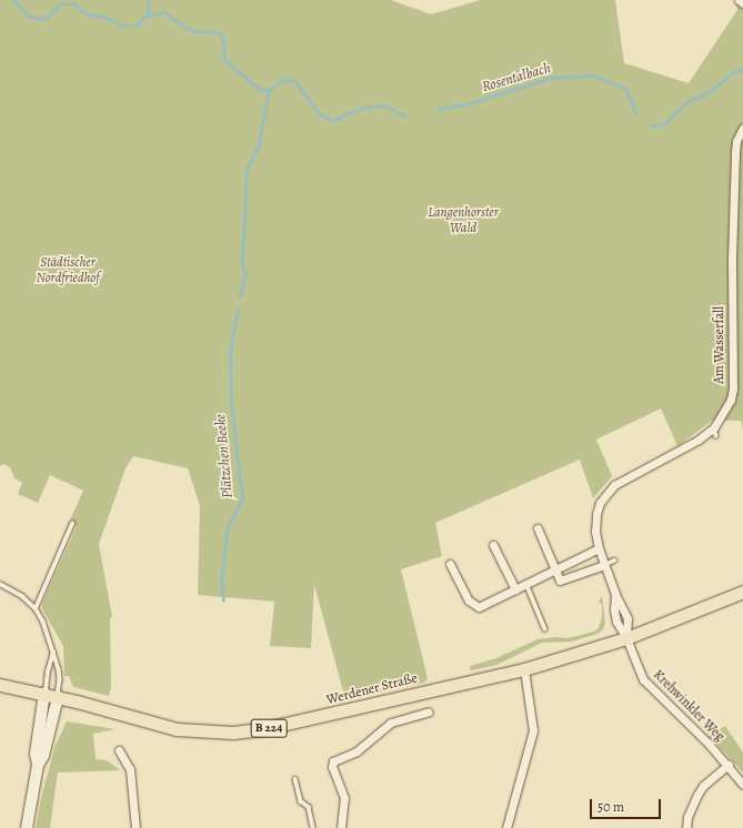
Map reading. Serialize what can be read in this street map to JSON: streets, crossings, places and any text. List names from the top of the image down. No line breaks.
{"streets":{"main road":["Werdener Straße","B 224"],"street":["Am Wasserfall","Krehwinkler Weg"]},"crossings":[["Am Wasserfall","Werdener Straße"],["Am Wasserfall","Krehwinkler Weg"],["Werdener Straße","Krehwinkler Weg"]],"water":["Rosentalbach","Plätzchen Beeke"],"parks":["Langenhorster Wald","Städtischer Nordfriedhof"],"scale_bar":"50 m"}
